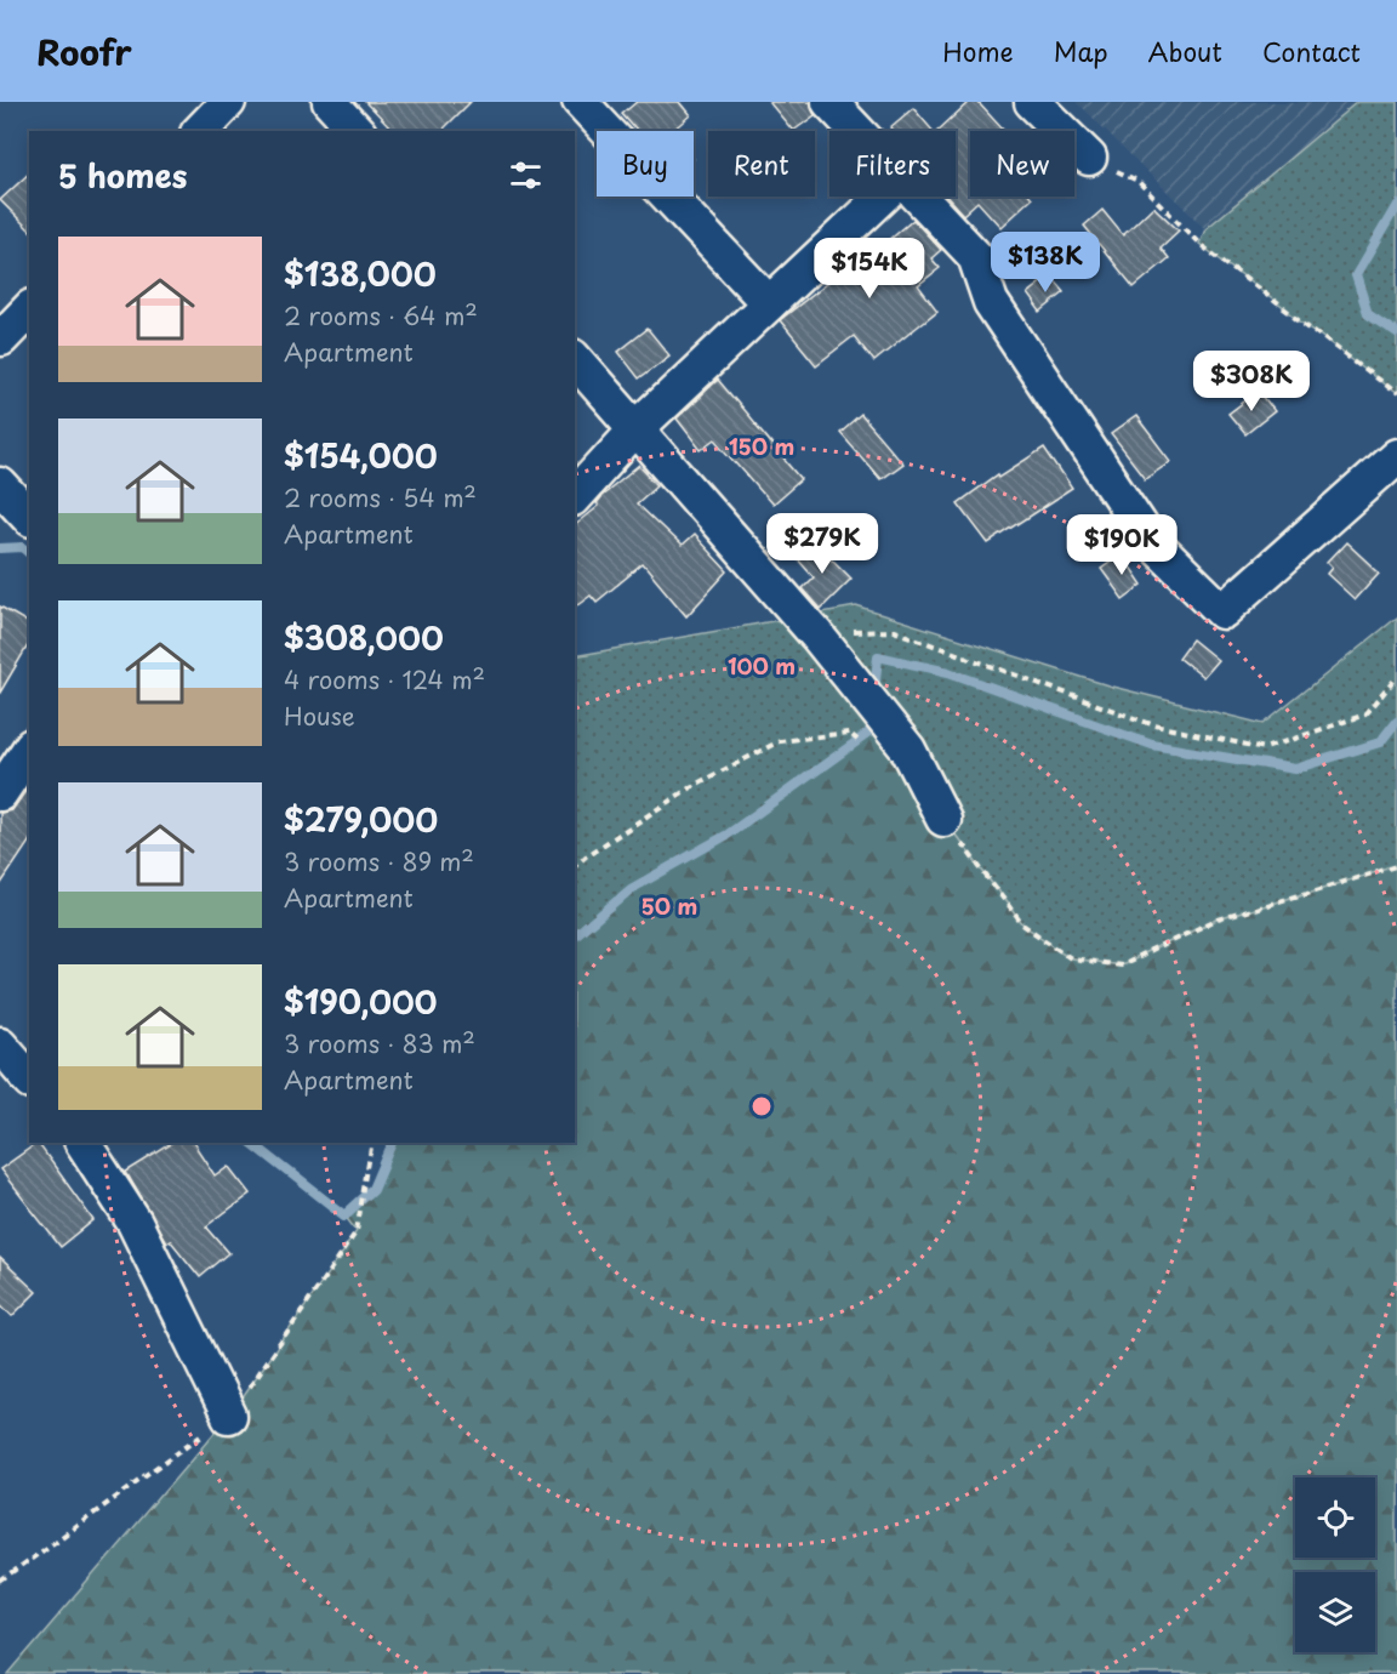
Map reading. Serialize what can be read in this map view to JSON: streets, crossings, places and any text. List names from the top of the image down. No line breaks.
{"page":{"header":"Roofr","nav":["Home","Map","About","Contact"],"chip":["Buy","Rent","Filters","New"],"heading":"5 homes","list":[{"name":"$138,000","note":"2 rooms · 64 m² · Apartment"},{"name":"$154,000","note":"2 rooms · 54 m² · Apartment"},{"name":"$308,000","note":"4 rooms · 124 m² · House"},{"name":"$279,000","note":"3 rooms · 89 m² · Apartment"},{"name":"$190,000","note":"3 rooms · 83 m² · Apartment"}],"price":["$138K","$154K","$308K","$279K","$190K"]},"rings":["150 m","100 m","50 m"]}
